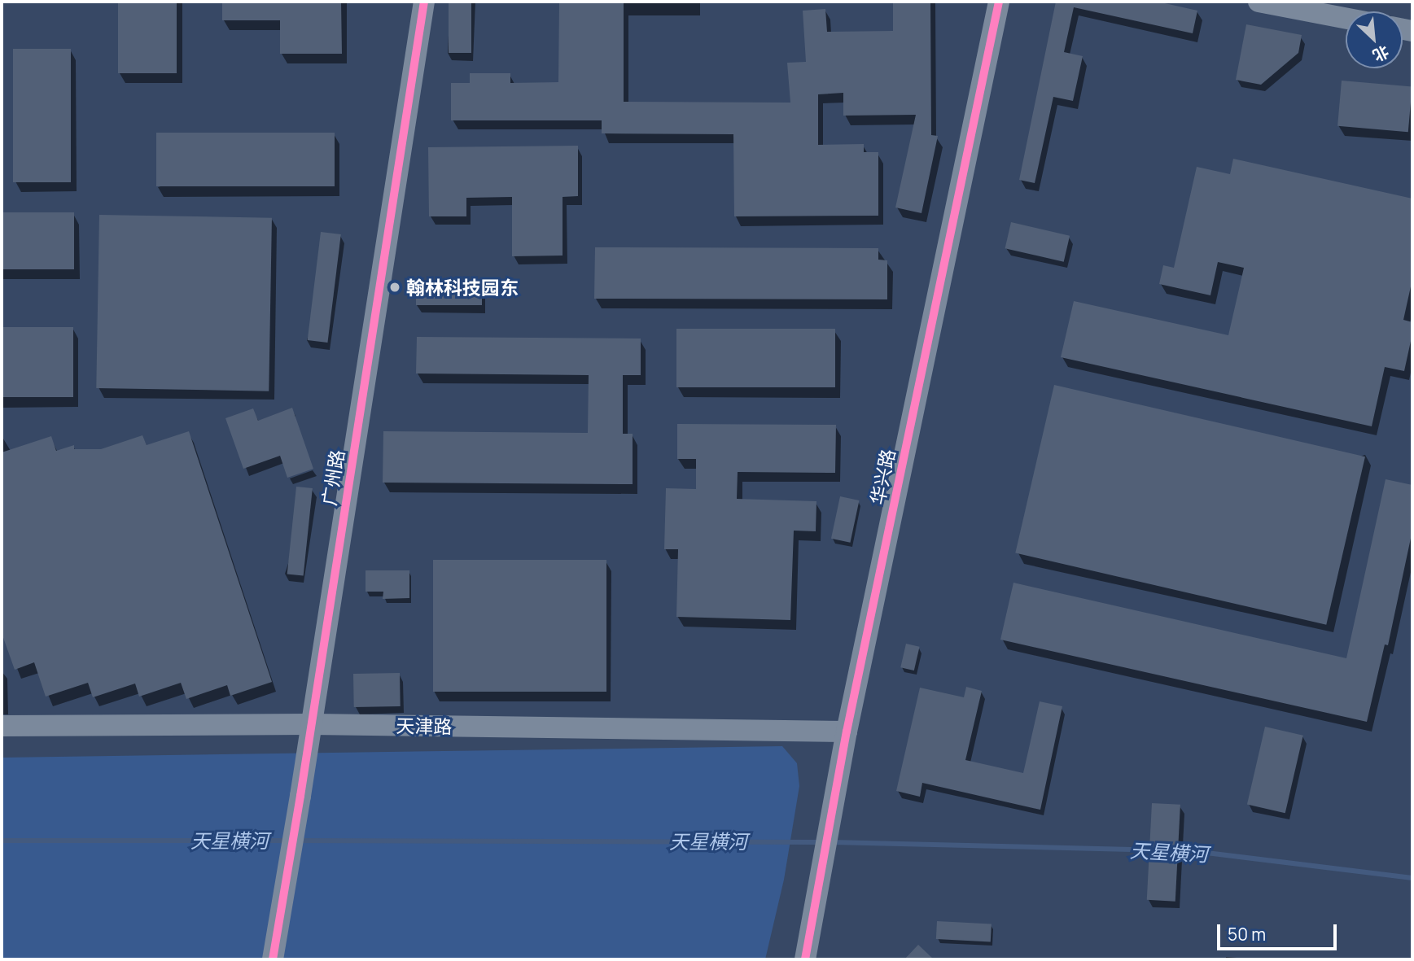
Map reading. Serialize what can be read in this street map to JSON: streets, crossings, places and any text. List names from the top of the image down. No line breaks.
{"streets":{"street":["华兴路","广州路","天津路"]},"crossings":[["华兴路","天津路"],["广州路","天津路"]],"water":["天星横河"],"places":["翰林科技园东"],"scale_bar":"50 m","north":"bottom right"}
